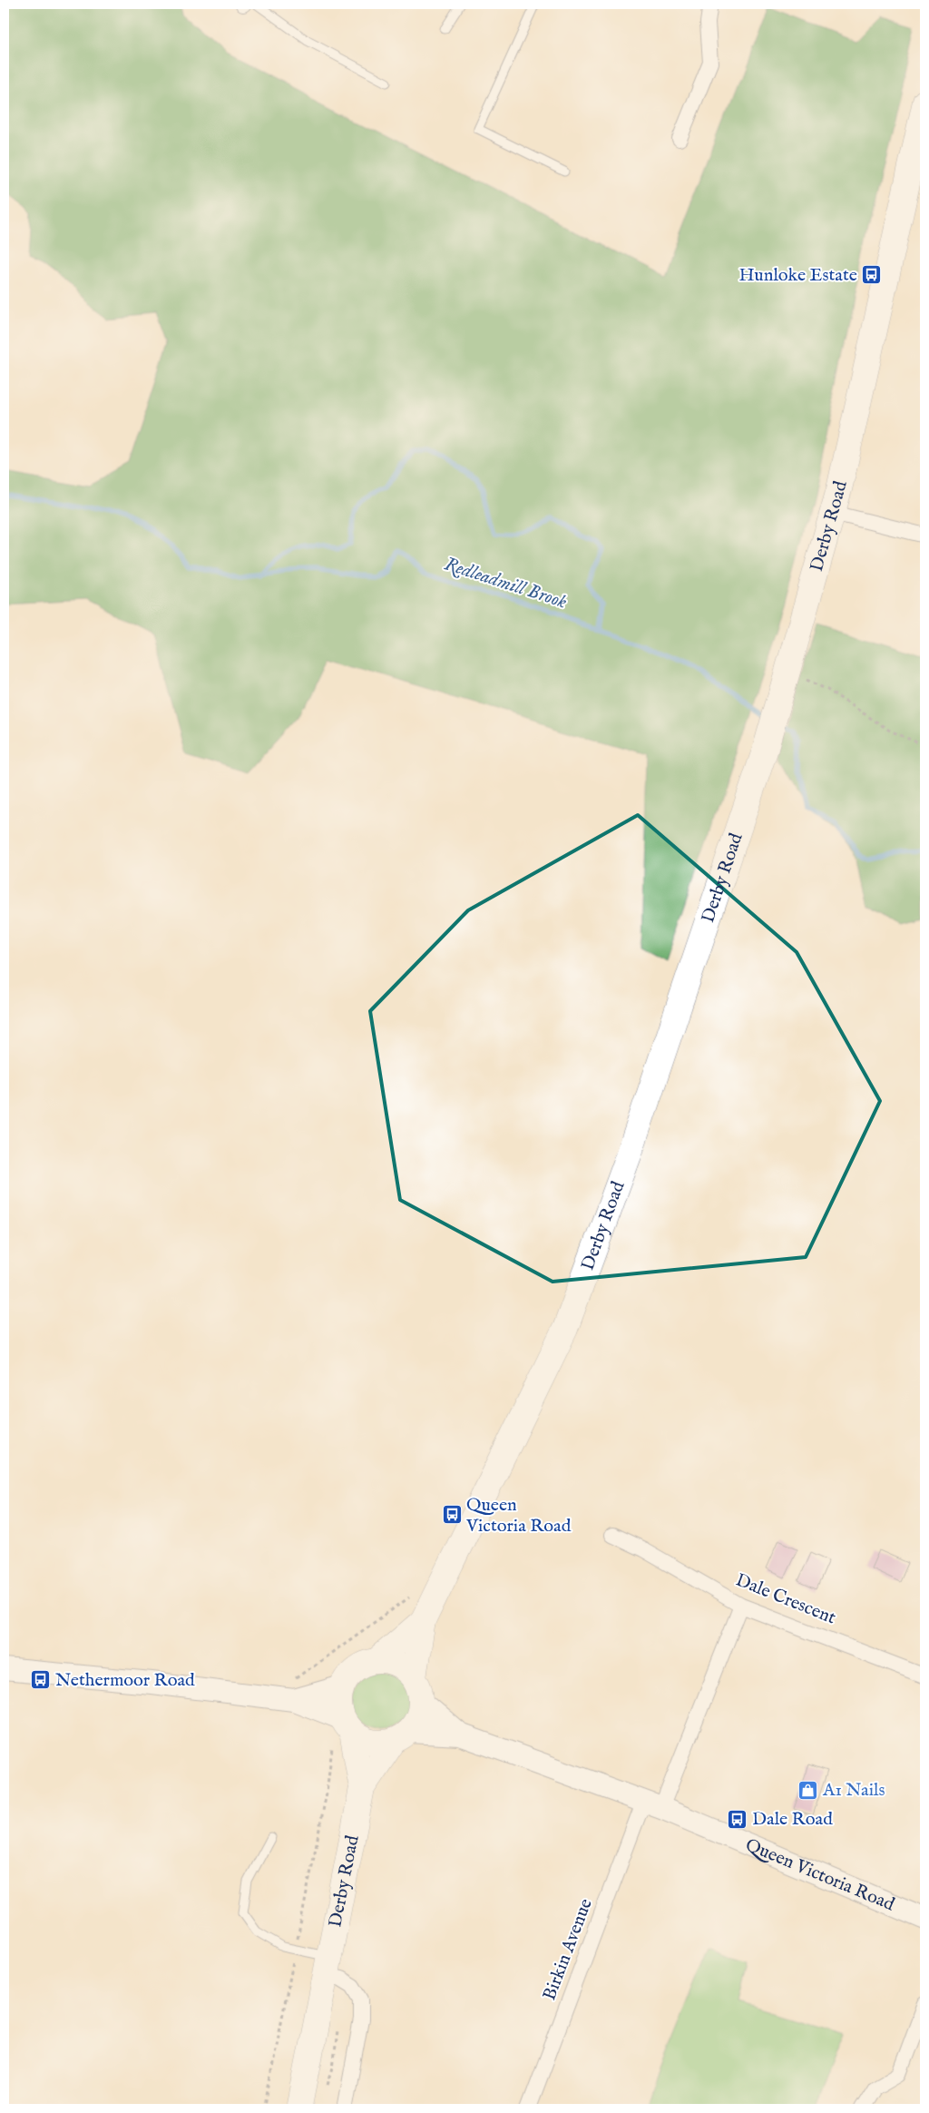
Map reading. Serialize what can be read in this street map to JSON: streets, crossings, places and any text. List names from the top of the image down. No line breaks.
{"streets":{"highway":["Derby Road"],"street":["Dale Crescent","Queen Victoria Road","Birkin Avenue"]},"crossings":[["Derby Road","Queen Victoria Road"],["Queen Victoria Road","Birkin Avenue"]],"water":["Redleadmill Brook"],"places":{"bus stop":["Hunloke Estate","Queen Victoria Road","Nethermoor Road","Dale Road"],"shop":["A1 Nails"]}}
